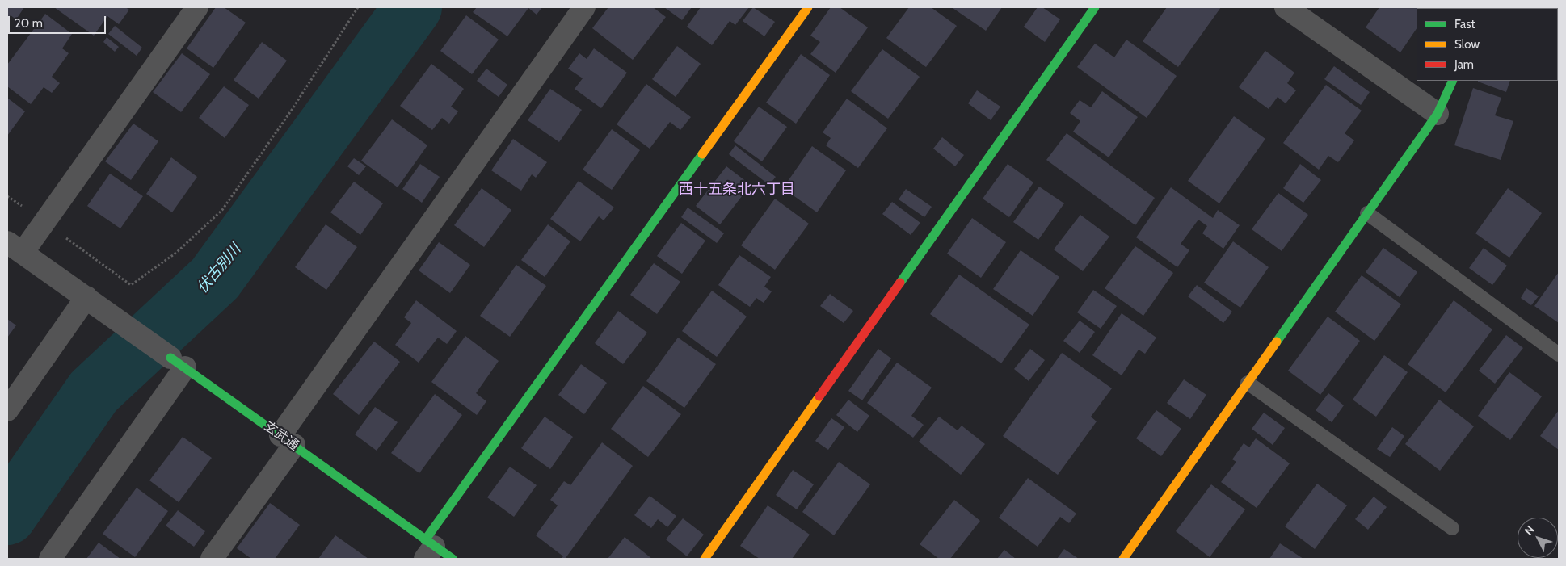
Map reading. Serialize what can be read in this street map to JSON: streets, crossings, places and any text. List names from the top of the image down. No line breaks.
{"streets":{"street":["玄武通"]},"districts":["西十五条北六丁目"],"water":["伏古別川"],"legend":["Fast","Slow","Jam"],"scale_bar":"20 m","north":"top left"}
